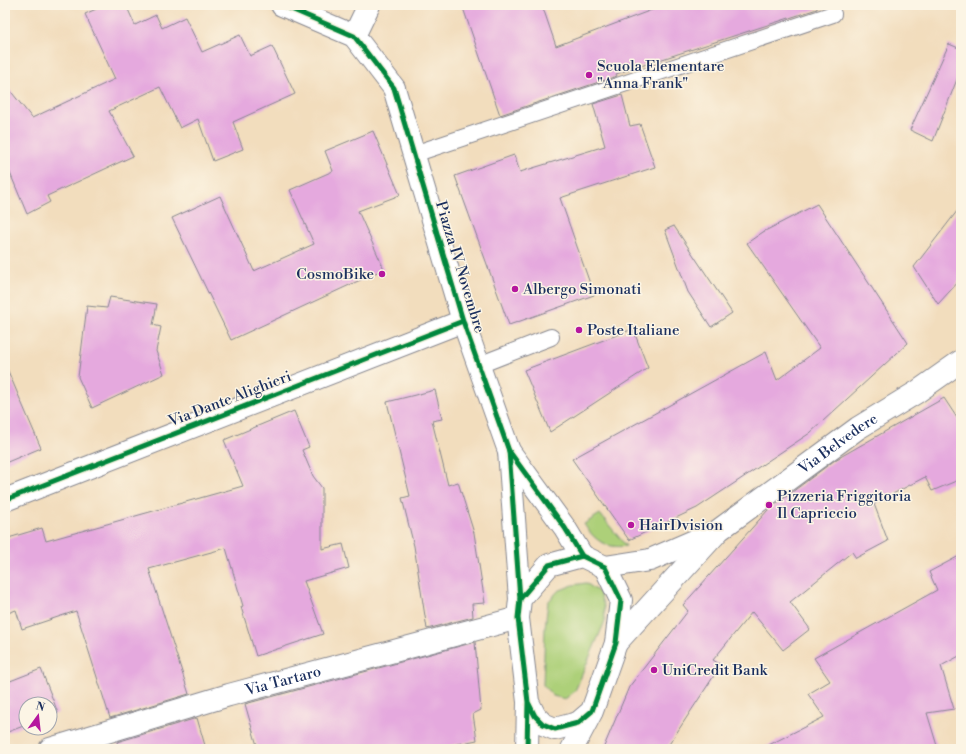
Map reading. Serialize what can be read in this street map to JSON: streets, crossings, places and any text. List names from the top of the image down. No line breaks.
{"streets":{"street":["Piazza IV Novembre","Via Dante Alighieri","Via Belvedere","Via Tartaro"]},"crossings":[["Piazza IV Novembre","Via Dante Alighieri"],["Piazza IV Novembre","Via Tartaro"]],"places":["Scuola Elementare \"Anna Frank\"","CosmoBike","Albergo Simonati","Poste Italiane","Pizzeria Friggitoria Il Capriccio","HairDvision","UniCredit Bank"],"north":"top"}
